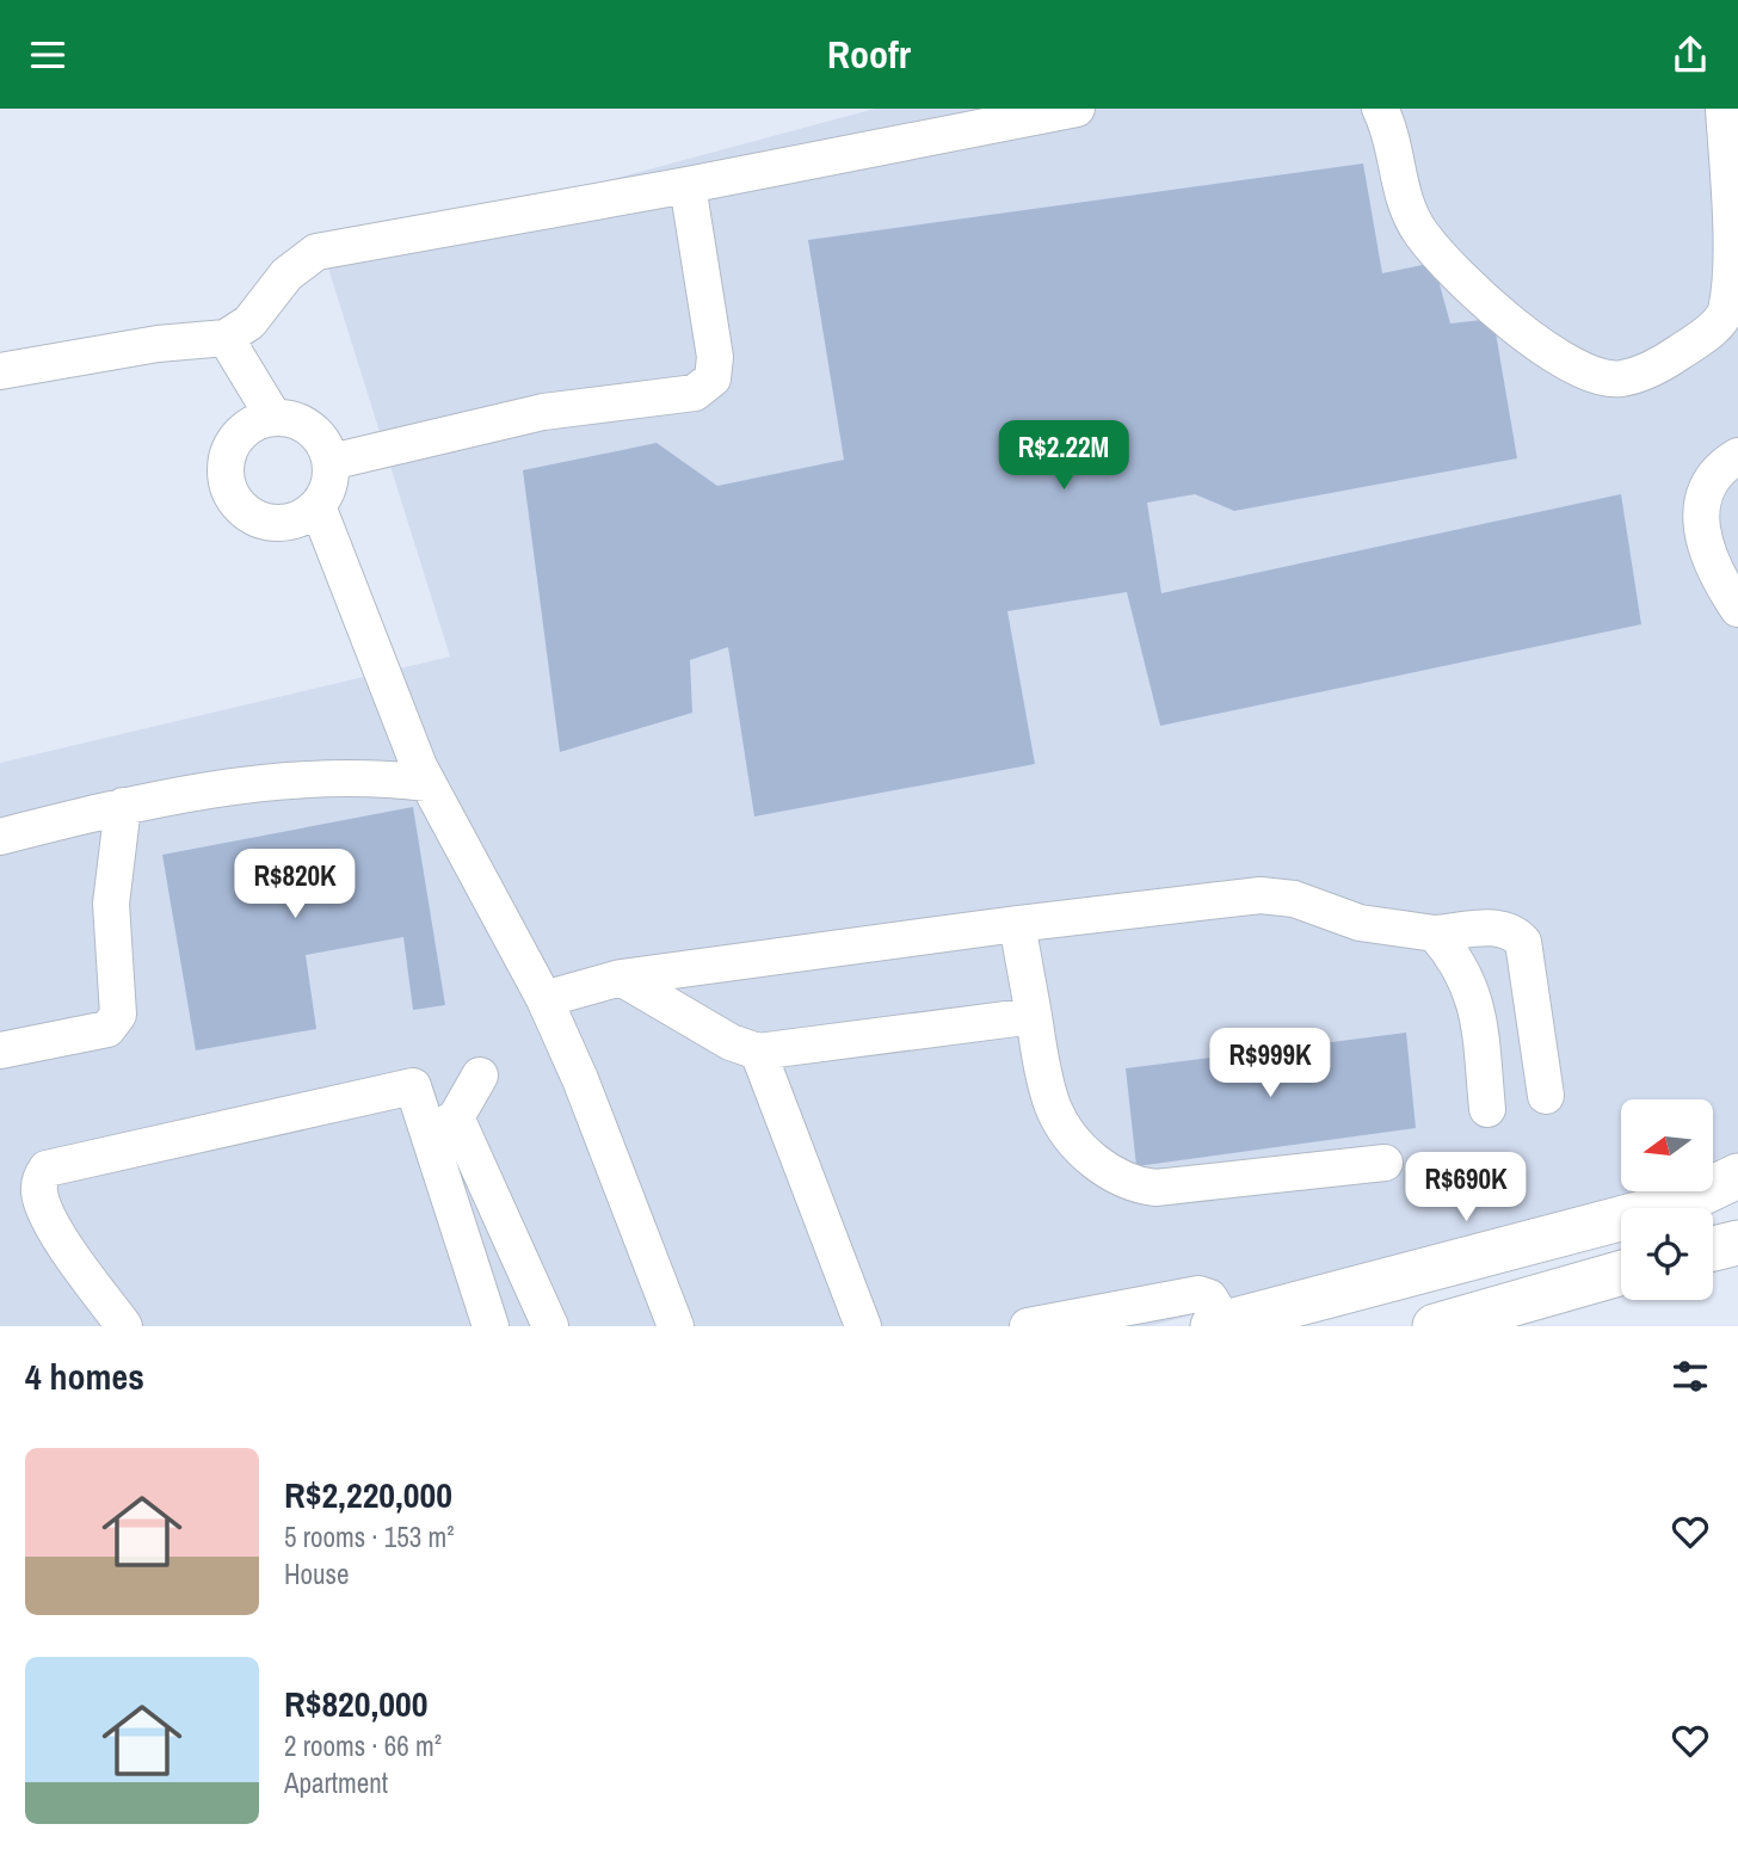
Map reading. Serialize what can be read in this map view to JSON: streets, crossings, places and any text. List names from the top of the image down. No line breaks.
{"north":"left","page":{"header":"Roofr","price":["R$2.22M","R$820K","R$999K","R$690K"],"heading":"4 homes","list":[{"name":"R$2,220,000","note":"5 rooms · 153 m² · House"},{"name":"R$820,000","note":"2 rooms · 66 m² · Apartment"}]}}
